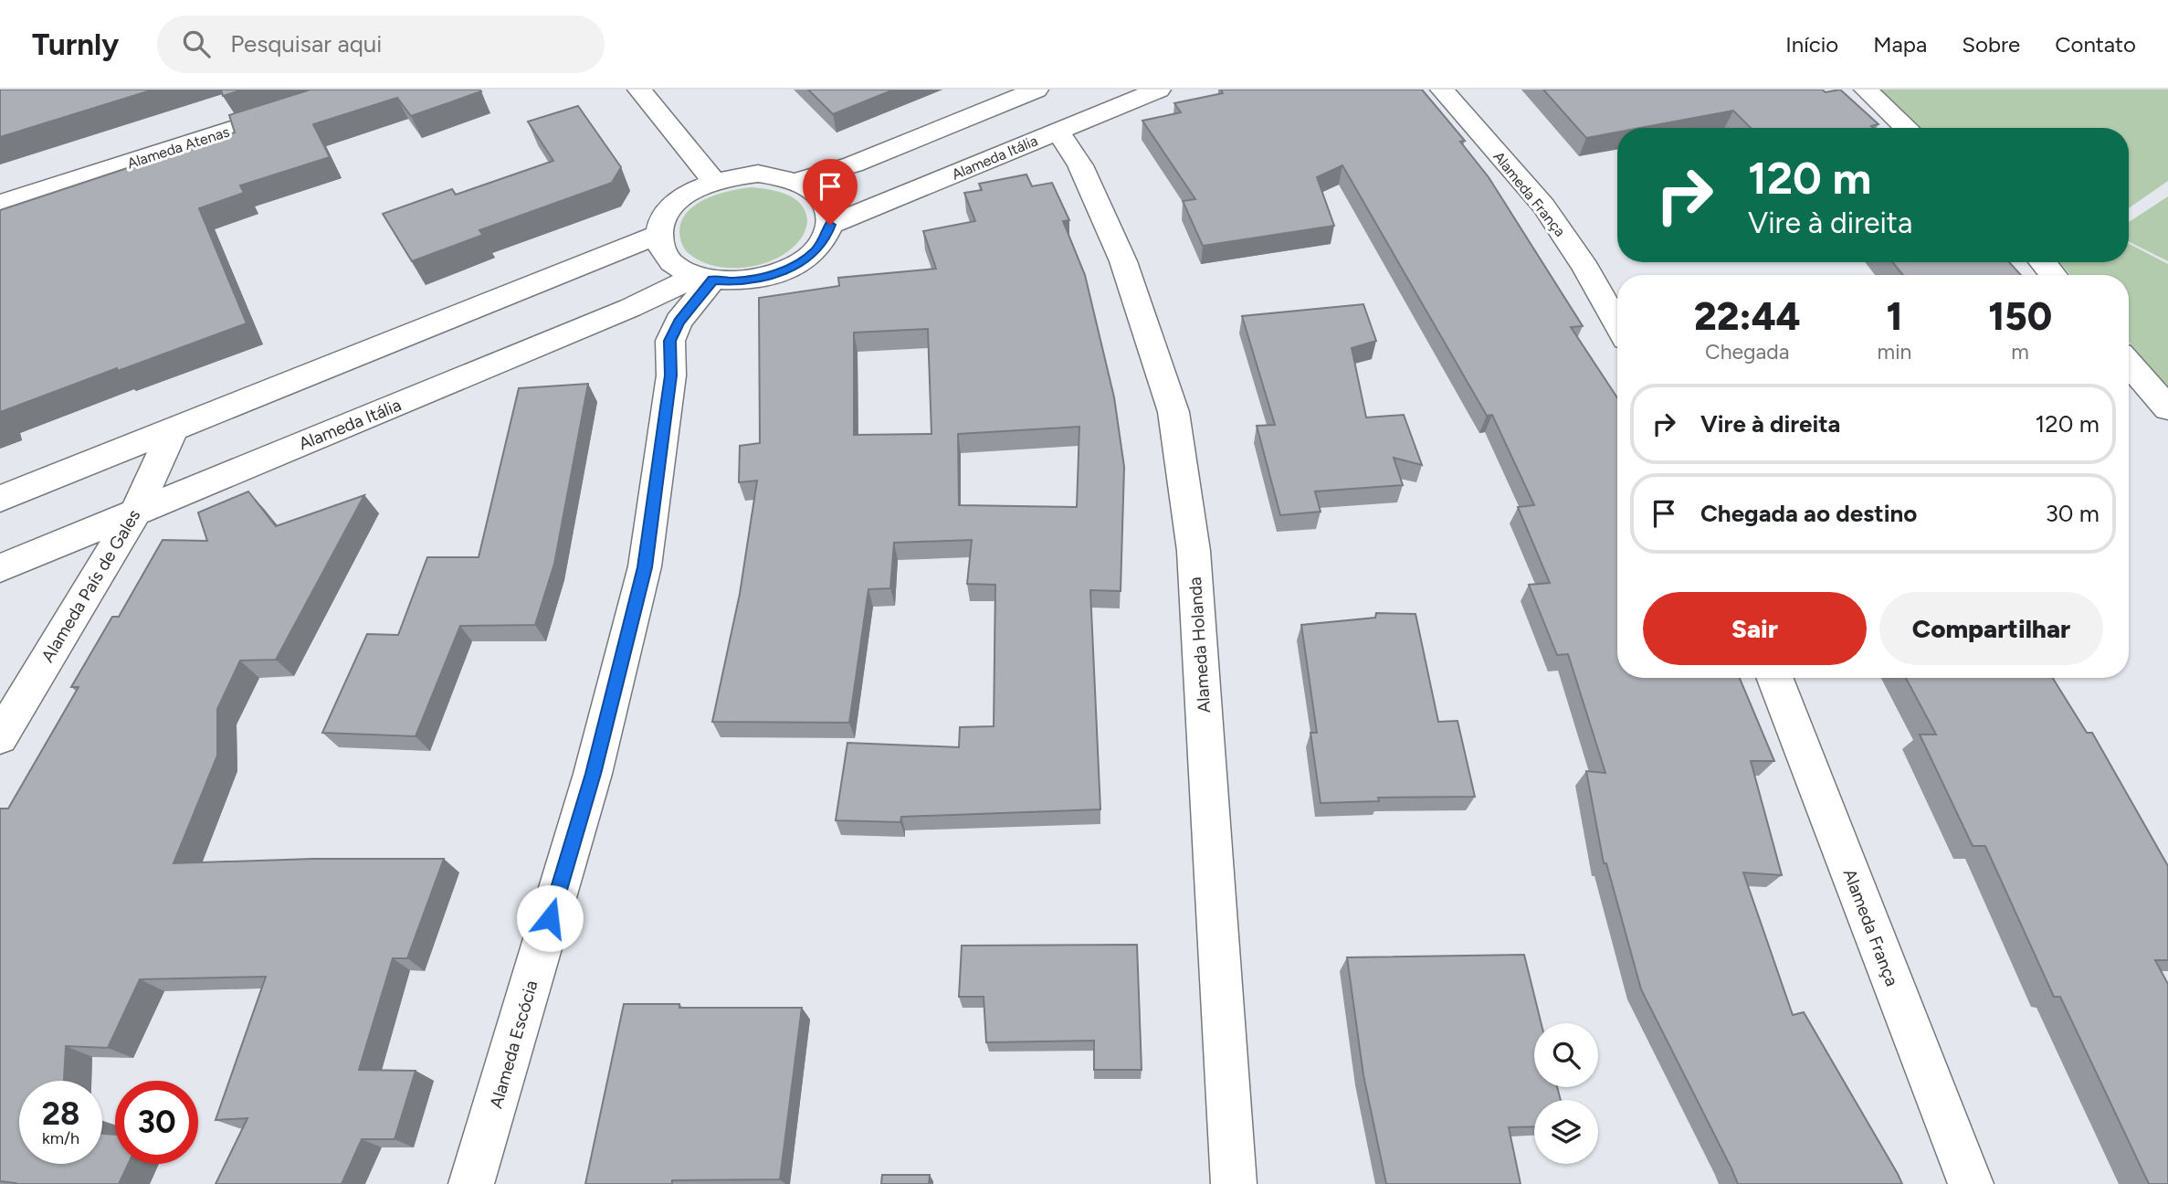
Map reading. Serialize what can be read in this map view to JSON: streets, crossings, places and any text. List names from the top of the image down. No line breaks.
{"streets":{"street":["Alameda Atenas","Alameda Itália","Alameda França","Alameda País de Gales","Alameda Holanda","Alameda Escócia"]},"crossings":[["Alameda Itália","Alameda País de Gales"],["Alameda Itália","Alameda Holanda"],["Alameda Itália","Alameda Escócia"]],"page":{"header":"Turnly","search":"Pesquisar aqui","nav":["Início","Mapa","Sobre","Contato"],"turn":["120 m","Vire à direita"],"eta":["22:44","Chegada","1","min","150","m"],"list":[{"name":"Vire à direita","value":"120 m"},{"name":"Chegada ao destino","value":"30 m"}],"buttons":["Sair","Compartilhar"],"speed":"28 km/h","limit":"30"}}
